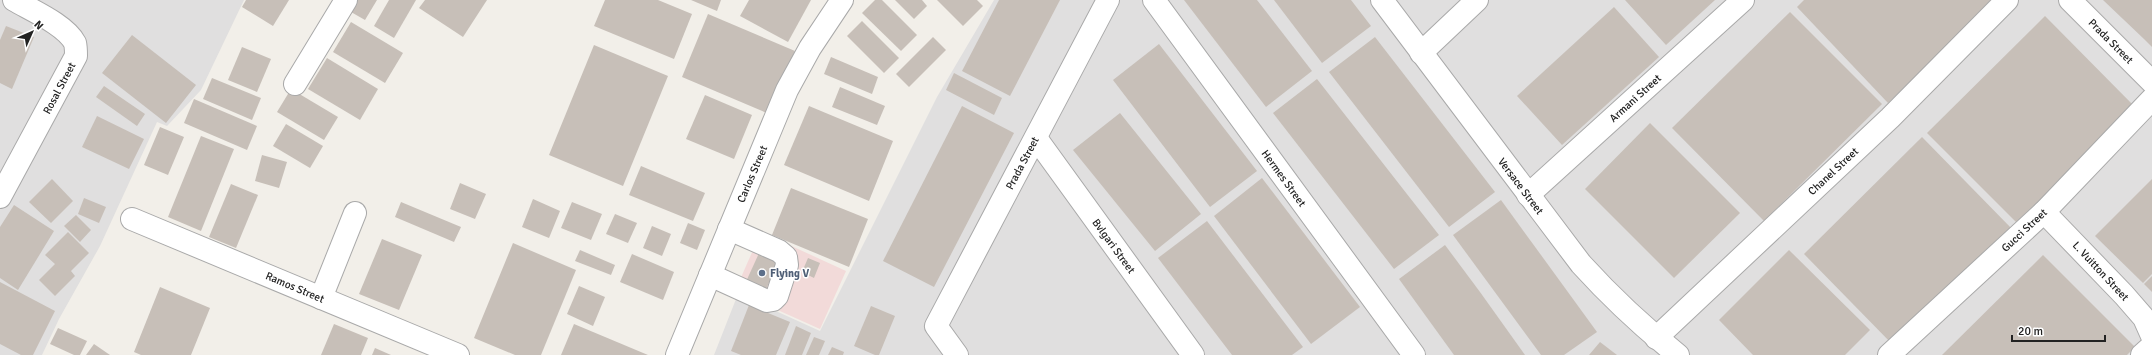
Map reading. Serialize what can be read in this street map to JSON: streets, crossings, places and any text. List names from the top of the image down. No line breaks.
{"streets":{"street":["Prada Street","Rosal Street","Armani Street","Chanel Street","Carlos Street","Hermes Street","Versace Street","Gucci Street","Bvlgari Street","L. Vuitton Street","Ramos Street"]},"crossings":[["Prada Street","Bvlgari Street"],["Armani Street","Versace Street"],["Chanel Street","Versace Street"],["Gucci Street","L. Vuitton Street"]],"places":["Flying V"],"scale_bar":"20 m","north":"top right"}
